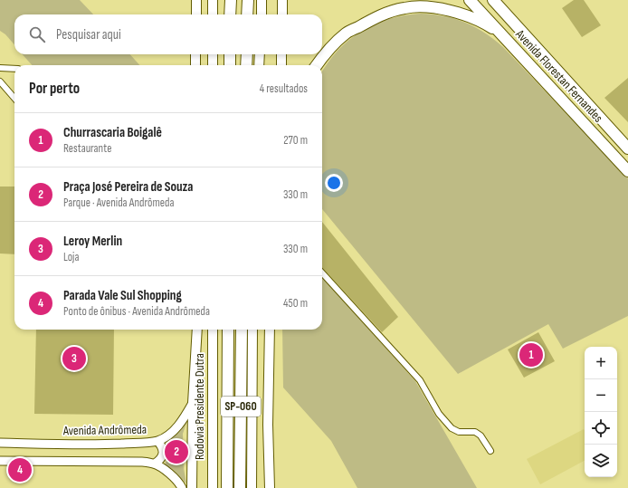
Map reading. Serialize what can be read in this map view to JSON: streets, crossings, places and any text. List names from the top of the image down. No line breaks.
{"streets":{"highway":["Avenida Florestan Fernandes","SP-060"],"main road":["Rodovia Presidente Dutra","Avenida Andrômeda"]},"page":{"search":"Pesquisar aqui","heading":["Por perto","4 resultados"],"list":[{"mark":"1","name":"Churrascaria Boigalê","note":"Restaurante","value":"270 m"},{"mark":"2","name":"Praça José Pereira de Souza","note":"Parque · Avenida Andrômeda","value":"330 m"},{"mark":"3","name":"Leroy Merlin","note":"Loja","value":"330 m"},{"mark":"4","name":"Parada Vale Sul Shopping","note":"Ponto de ônibus · Avenida Andrômeda","value":"450 m"}],"pins":["1","3","2","4"],"map_buttons":["+","−"]}}
